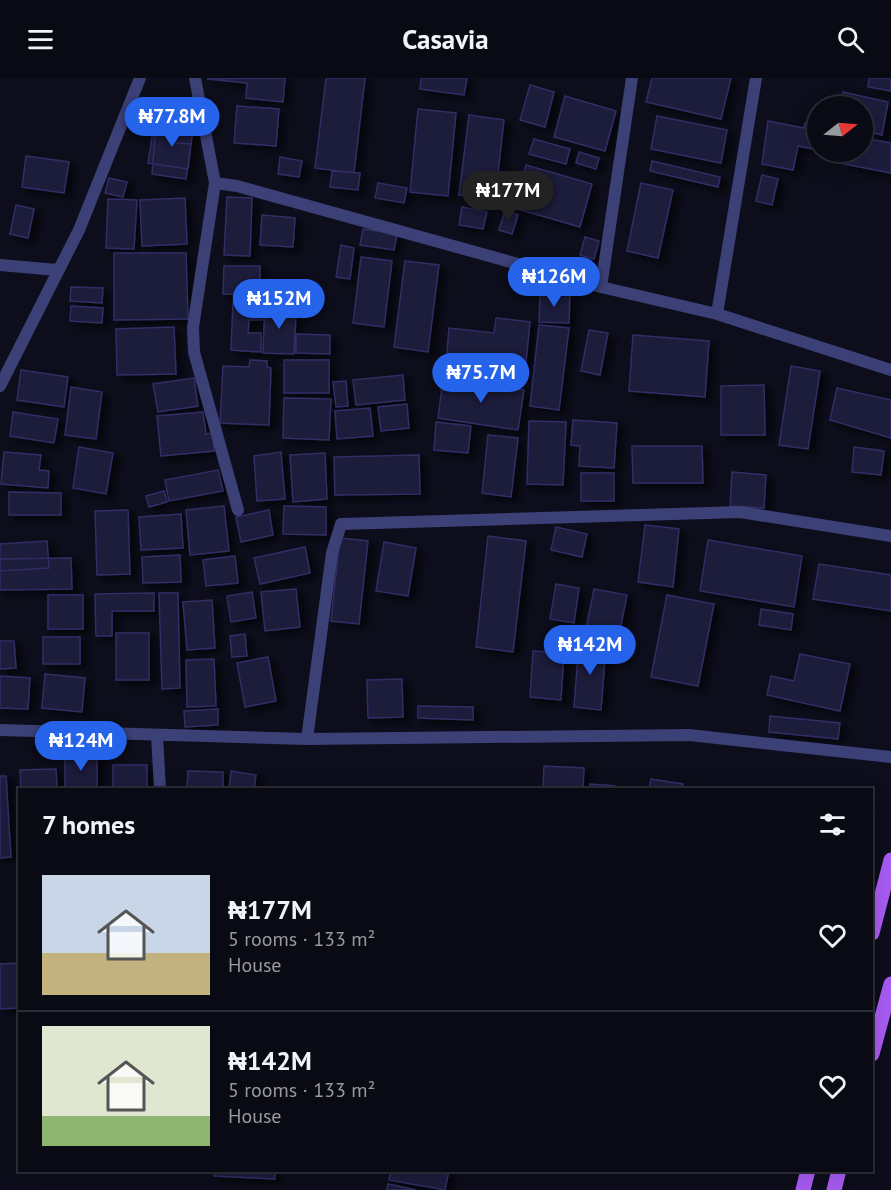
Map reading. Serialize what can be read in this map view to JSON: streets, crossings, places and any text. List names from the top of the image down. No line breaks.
{"north":"right","page":{"header":"Casavia","price":["₦77.8M","₦177M","₦126M","₦152M","₦75.7M","₦142M","₦124M"],"heading":"7 homes","list":[{"name":"₦177M","note":"5 rooms · 133 m² · House"},{"name":"₦142M","note":"5 rooms · 133 m² · House"}]}}
